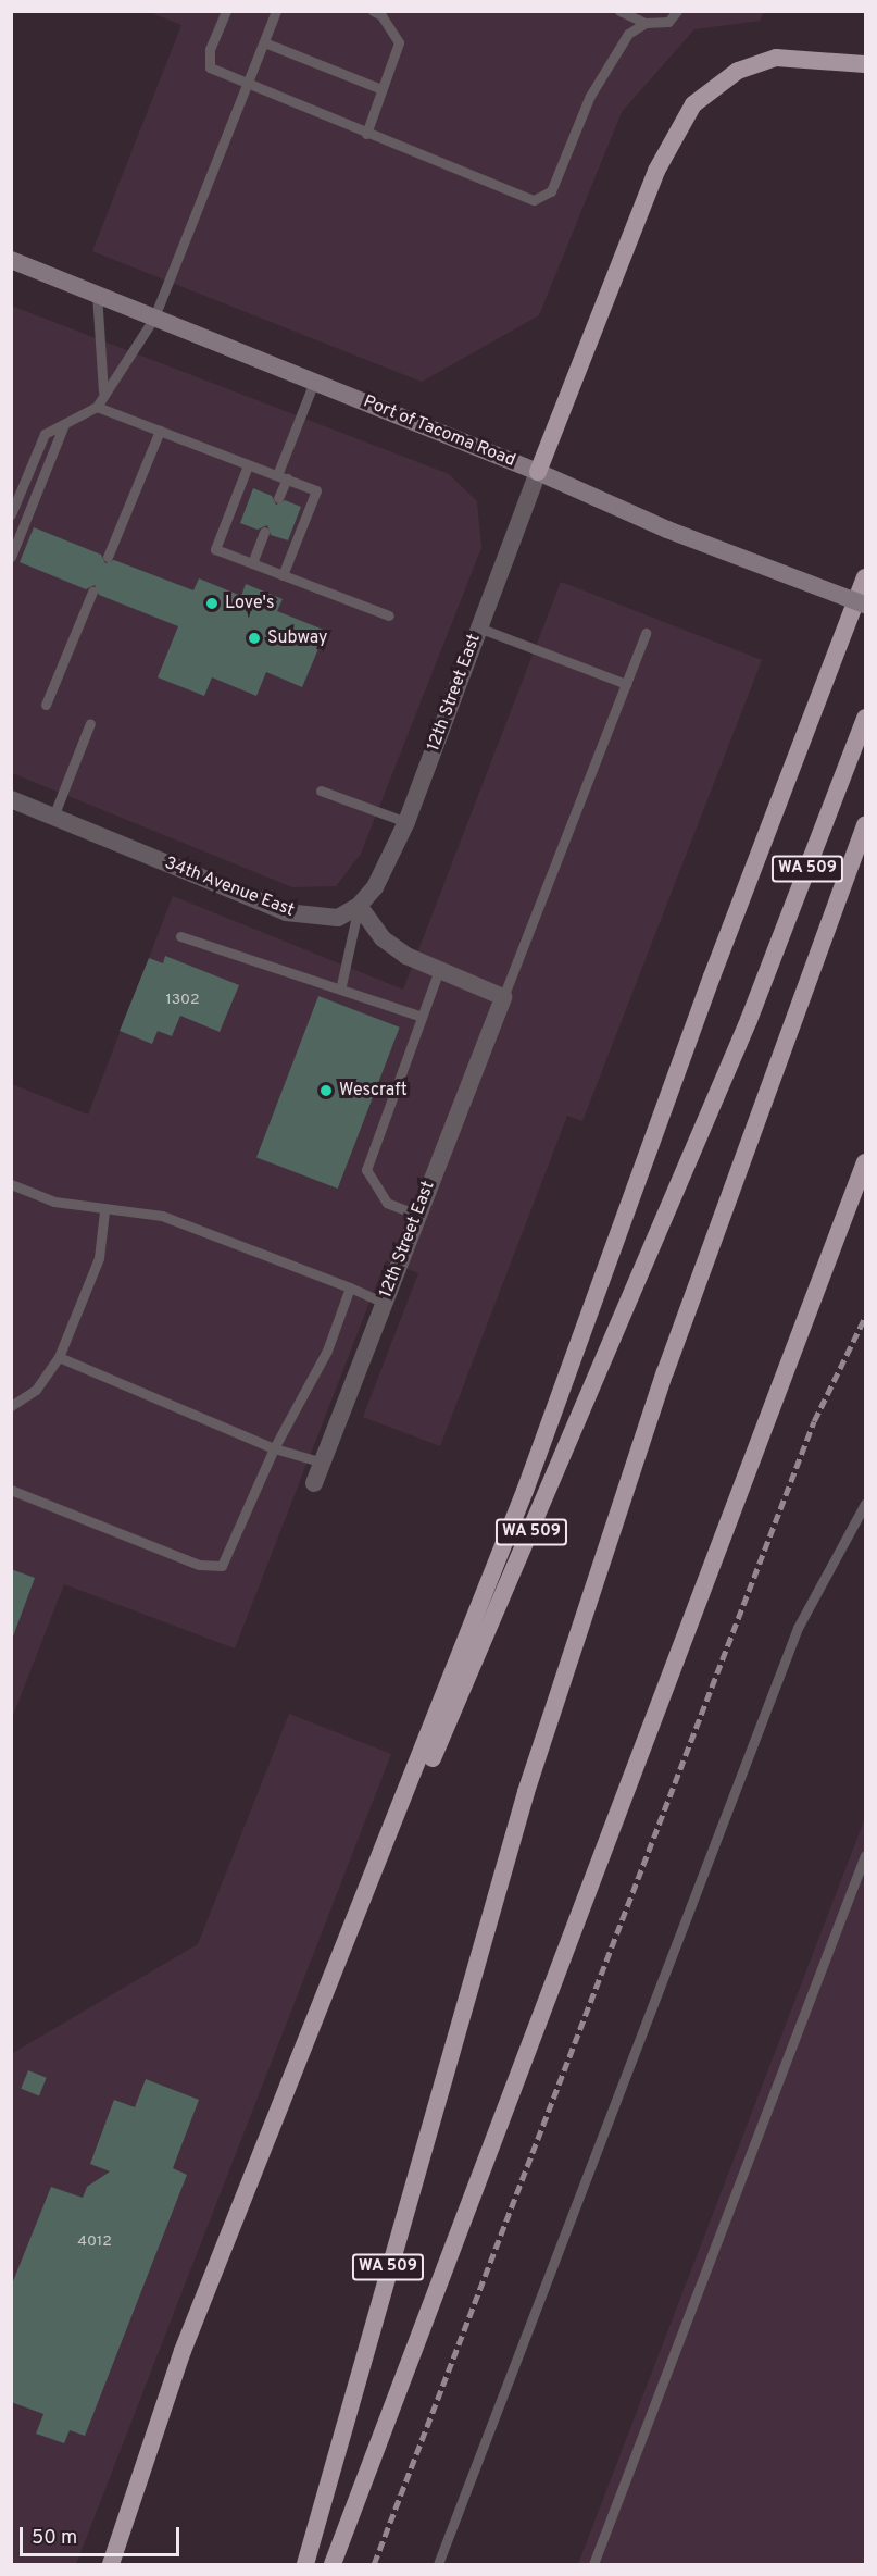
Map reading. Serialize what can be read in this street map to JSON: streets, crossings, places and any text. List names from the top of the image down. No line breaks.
{"streets":{"highway":["WA 509"],"main road":["Port of Tacoma Road"],"street":["12th Street East","34th Avenue East"]},"crossings":[["Port of Tacoma Road","12th Street East"],["12th Street East","34th Avenue East"]],"places":["Love's","Subway","Wescraft"],"house_numbers":["1302","4012"],"scale_bar":"50 m"}
